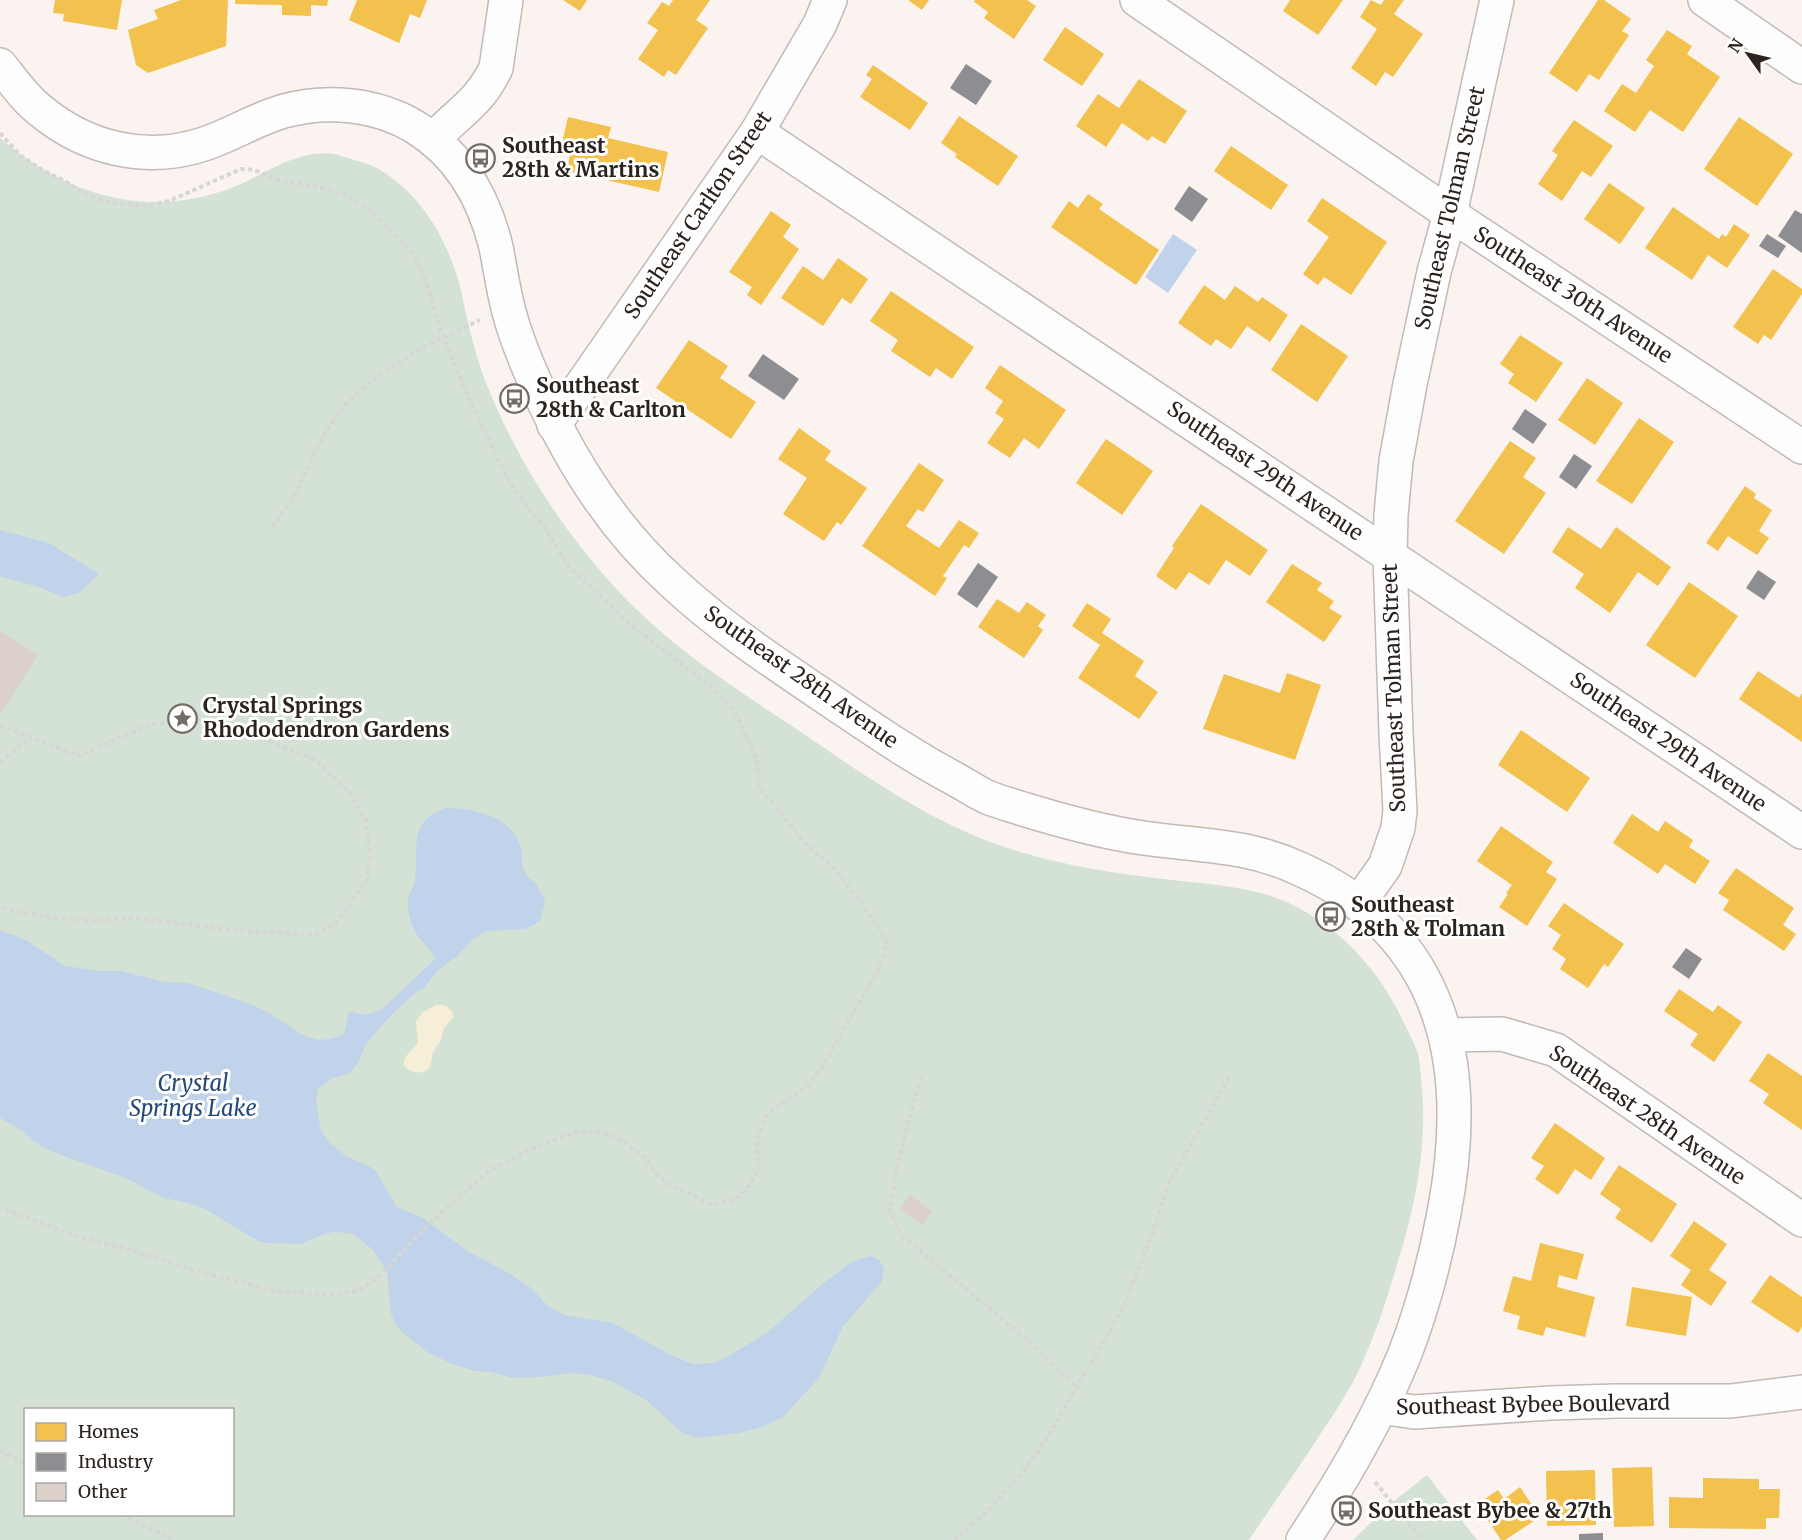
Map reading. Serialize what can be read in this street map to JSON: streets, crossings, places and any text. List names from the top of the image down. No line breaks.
{"streets":{"street":["Southeast Tolman Street","Southeast Carlton Street","Southeast 30th Avenue","Southeast 29th Avenue","Southeast 28th Avenue","Southeast Bybee Boulevard"]},"crossings":[["Southeast Tolman Street","Southeast 30th Avenue"],["Southeast Tolman Street","Southeast 29th Avenue"],["Southeast Tolman Street","Southeast 28th Avenue"],["Southeast Carlton Street","Southeast 29th Avenue"],["Southeast Carlton Street","Southeast 28th Avenue"]],"water":["Crystal Springs Lake"],"places":{"bus stop":["Southeast 28th & Martins","Southeast 28th & Carlton","Southeast 28th & Tolman","Southeast Bybee & 27th"],"place":["Crystal Springs Rhododendron Gardens"]},"legend":["Homes","Industry","Other"],"north":"top left"}
